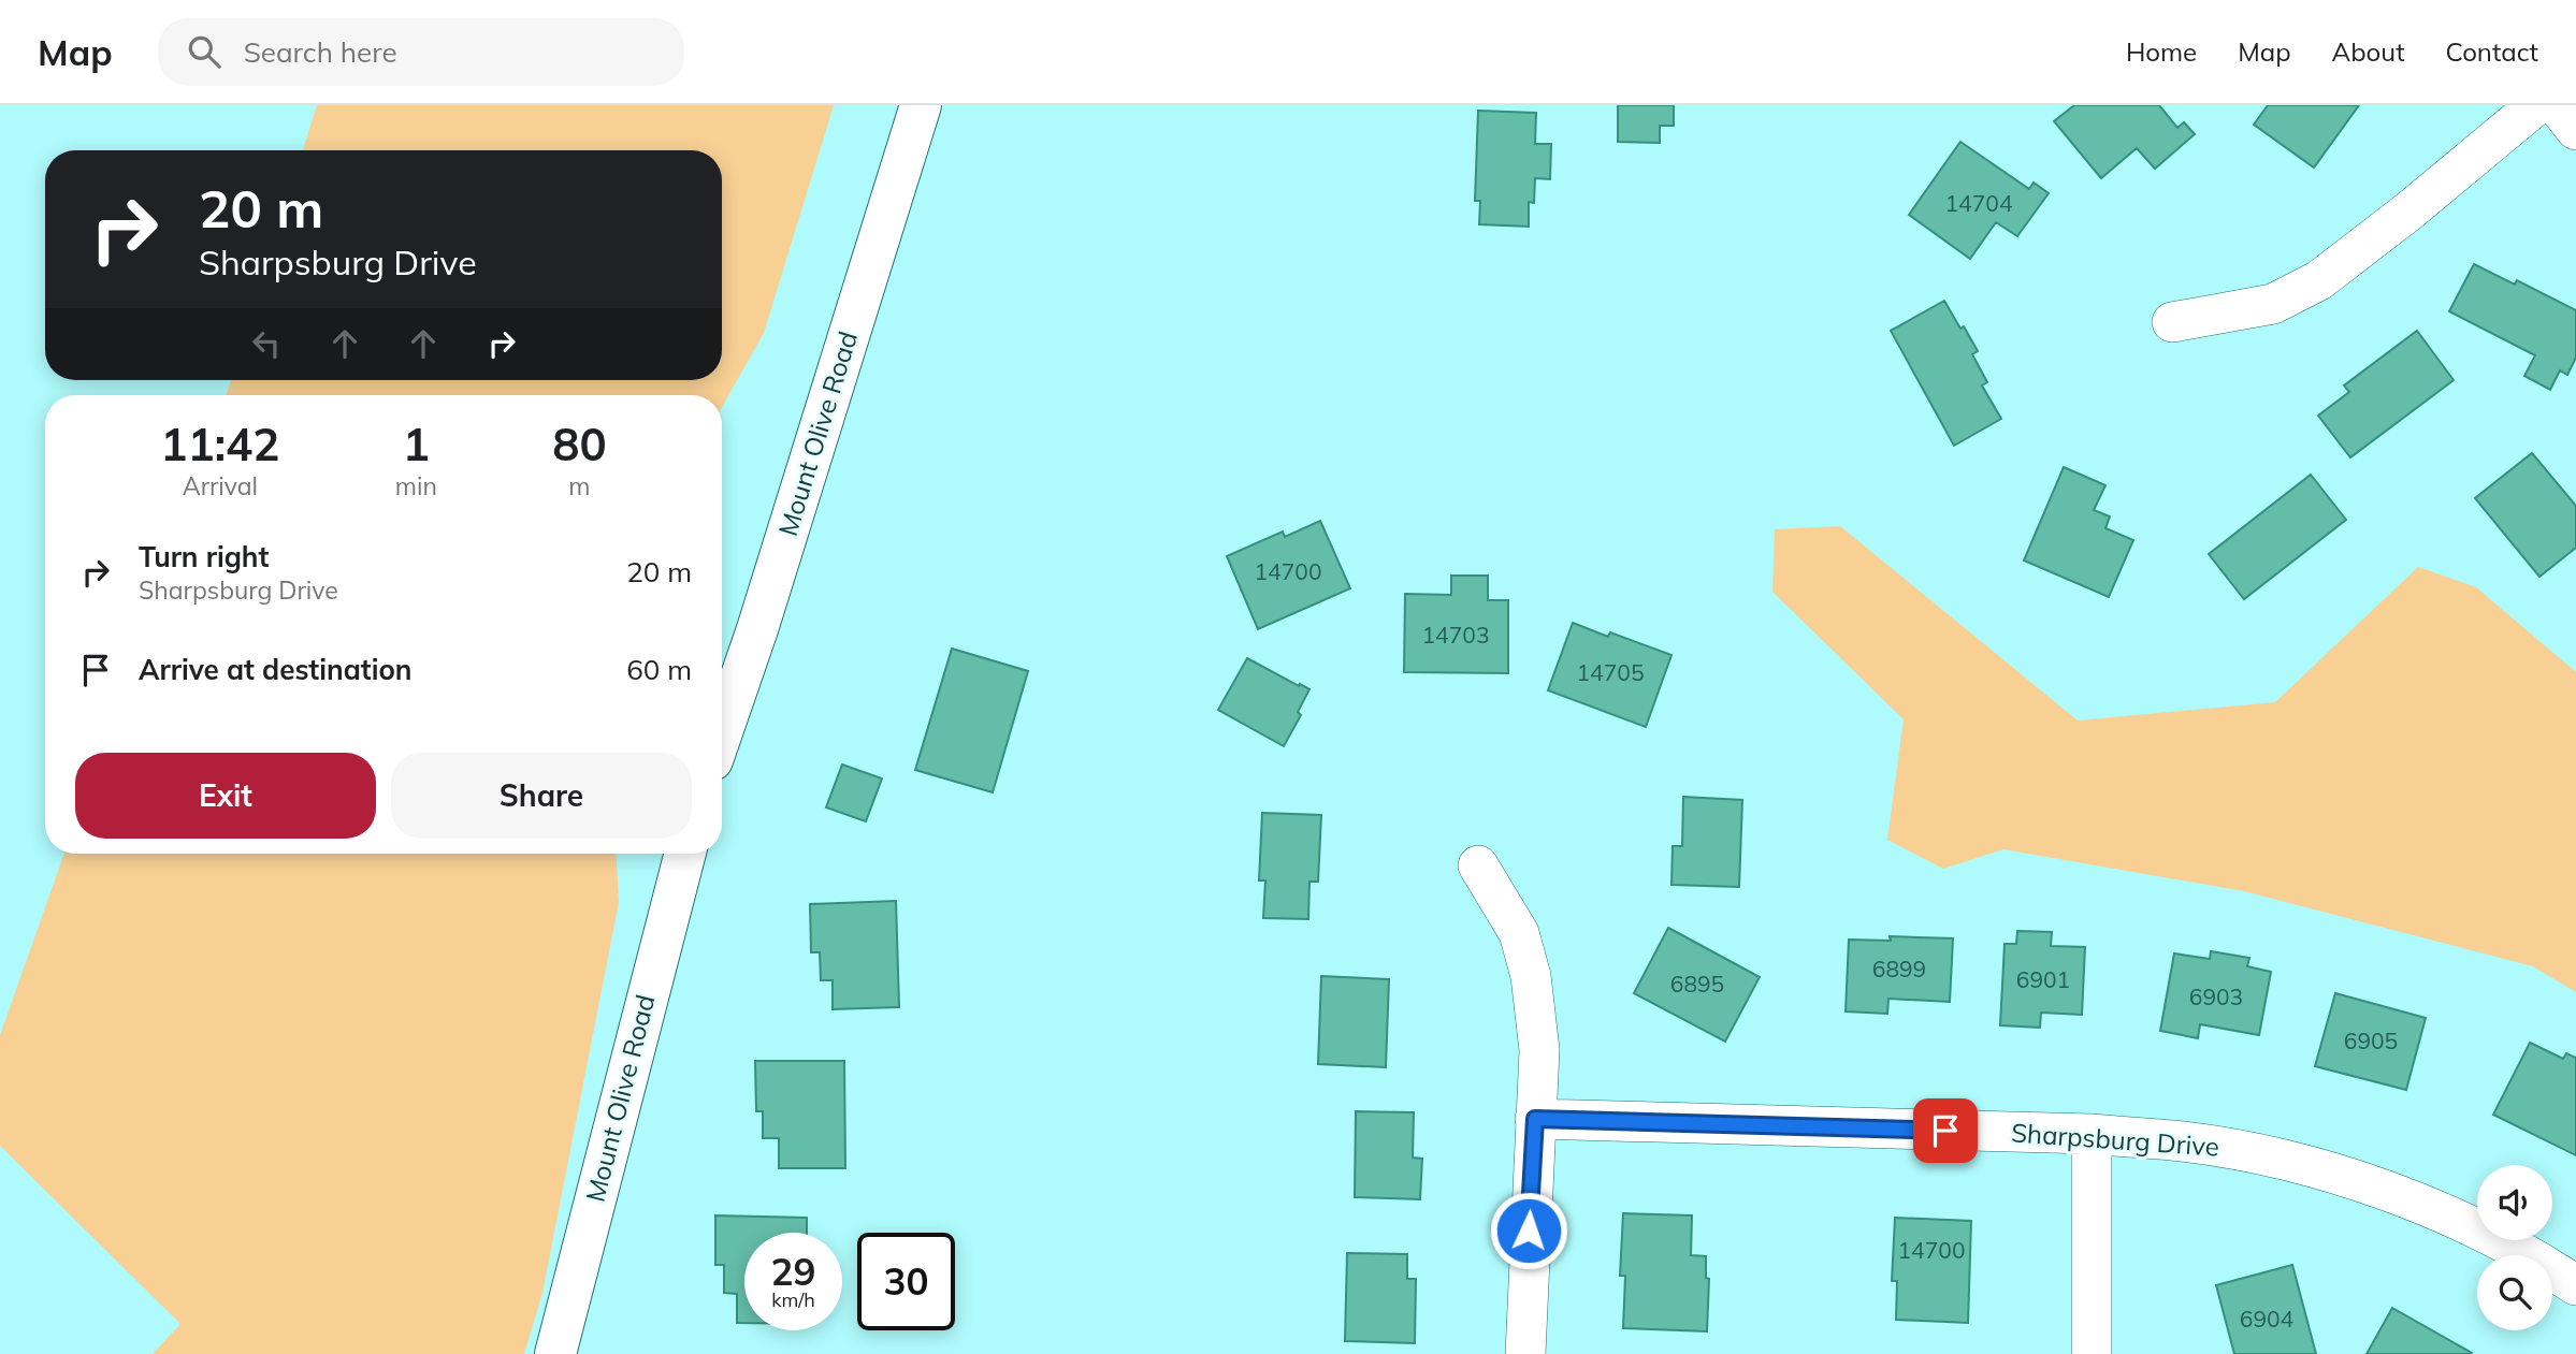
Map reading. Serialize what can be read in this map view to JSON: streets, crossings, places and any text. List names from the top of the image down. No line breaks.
{"streets":{"street":["Mount Olive Road","Sharpsburg Drive"]},"house_numbers":["14704","14700","14703","14705","6899","6901","6895","6903","6905","14700","6904"],"page":{"header":"Map","search":"Search here","nav":["Home","Map","About","Contact"],"turn":["20 m","Sharpsburg Drive"],"eta":["11:42","Arrival","1","min","80","m"],"list":[{"name":"Turn right","note":"Sharpsburg Drive","value":"20 m"},{"name":"Arrive at destination","value":"60 m"}],"buttons":["Exit","Share"],"speed":"29 km/h","limit":"30"}}
